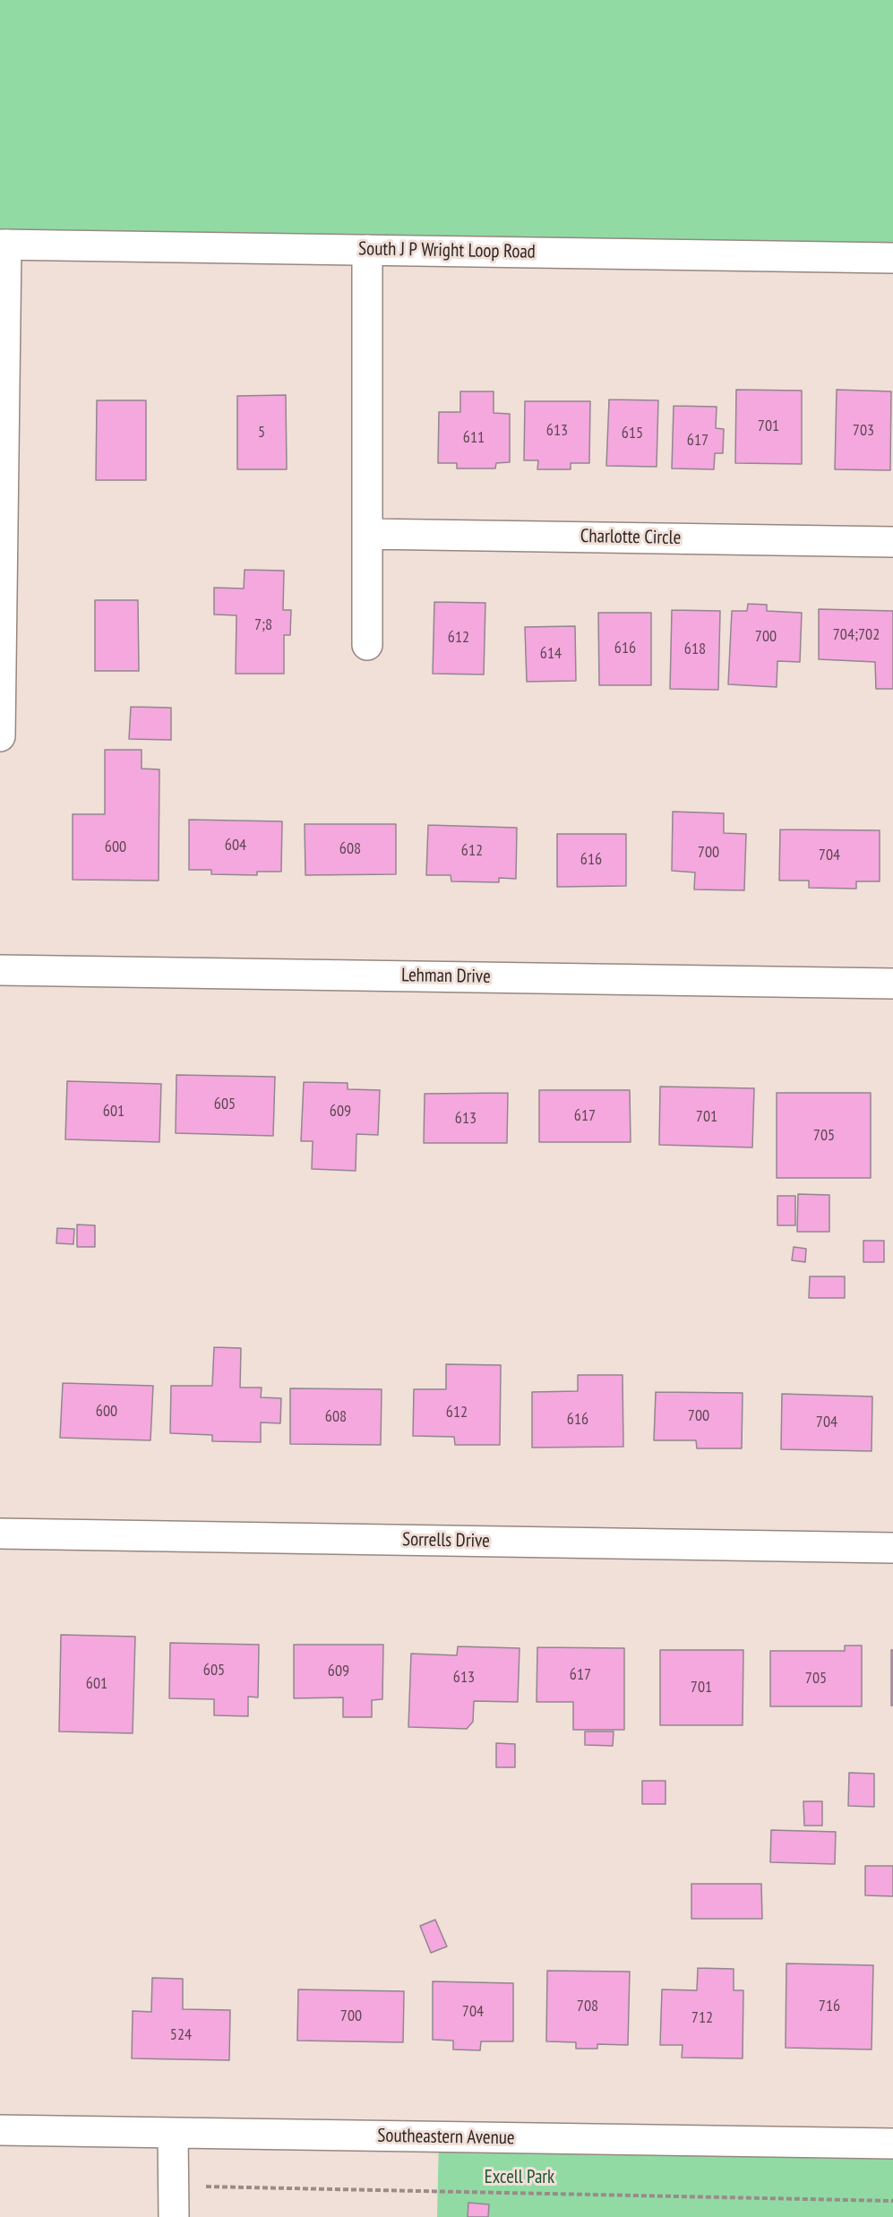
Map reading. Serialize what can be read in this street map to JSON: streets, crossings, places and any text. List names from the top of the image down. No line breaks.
{"streets":{"street":["South J P Wright Loop Road","Charlotte Circle","Lehman Drive","Sorrells Drive","Southeastern Avenue"]},"parks":["Excell Park"],"house_numbers":["701","613","703","5","615","611","617","7;8","704;702","700","612","616","618","614","604","600","608","612","700","704","616","605","601","609","617","701","613","705","600","612","700","608","616","704","605","609","617","613","705","601","701","708","716","704","700","712","524"]}
